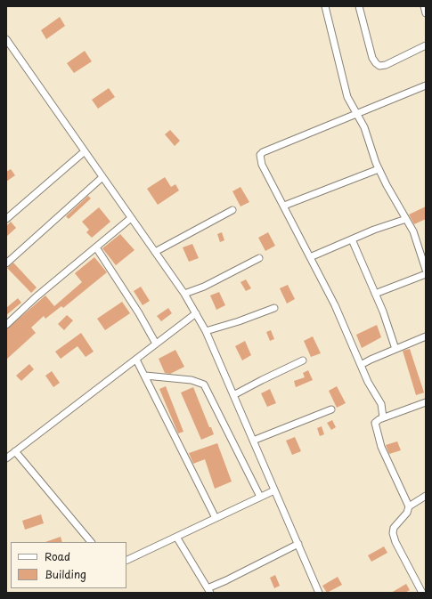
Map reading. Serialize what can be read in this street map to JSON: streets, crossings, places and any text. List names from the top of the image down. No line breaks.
{"legend":["Road","Building"]}
